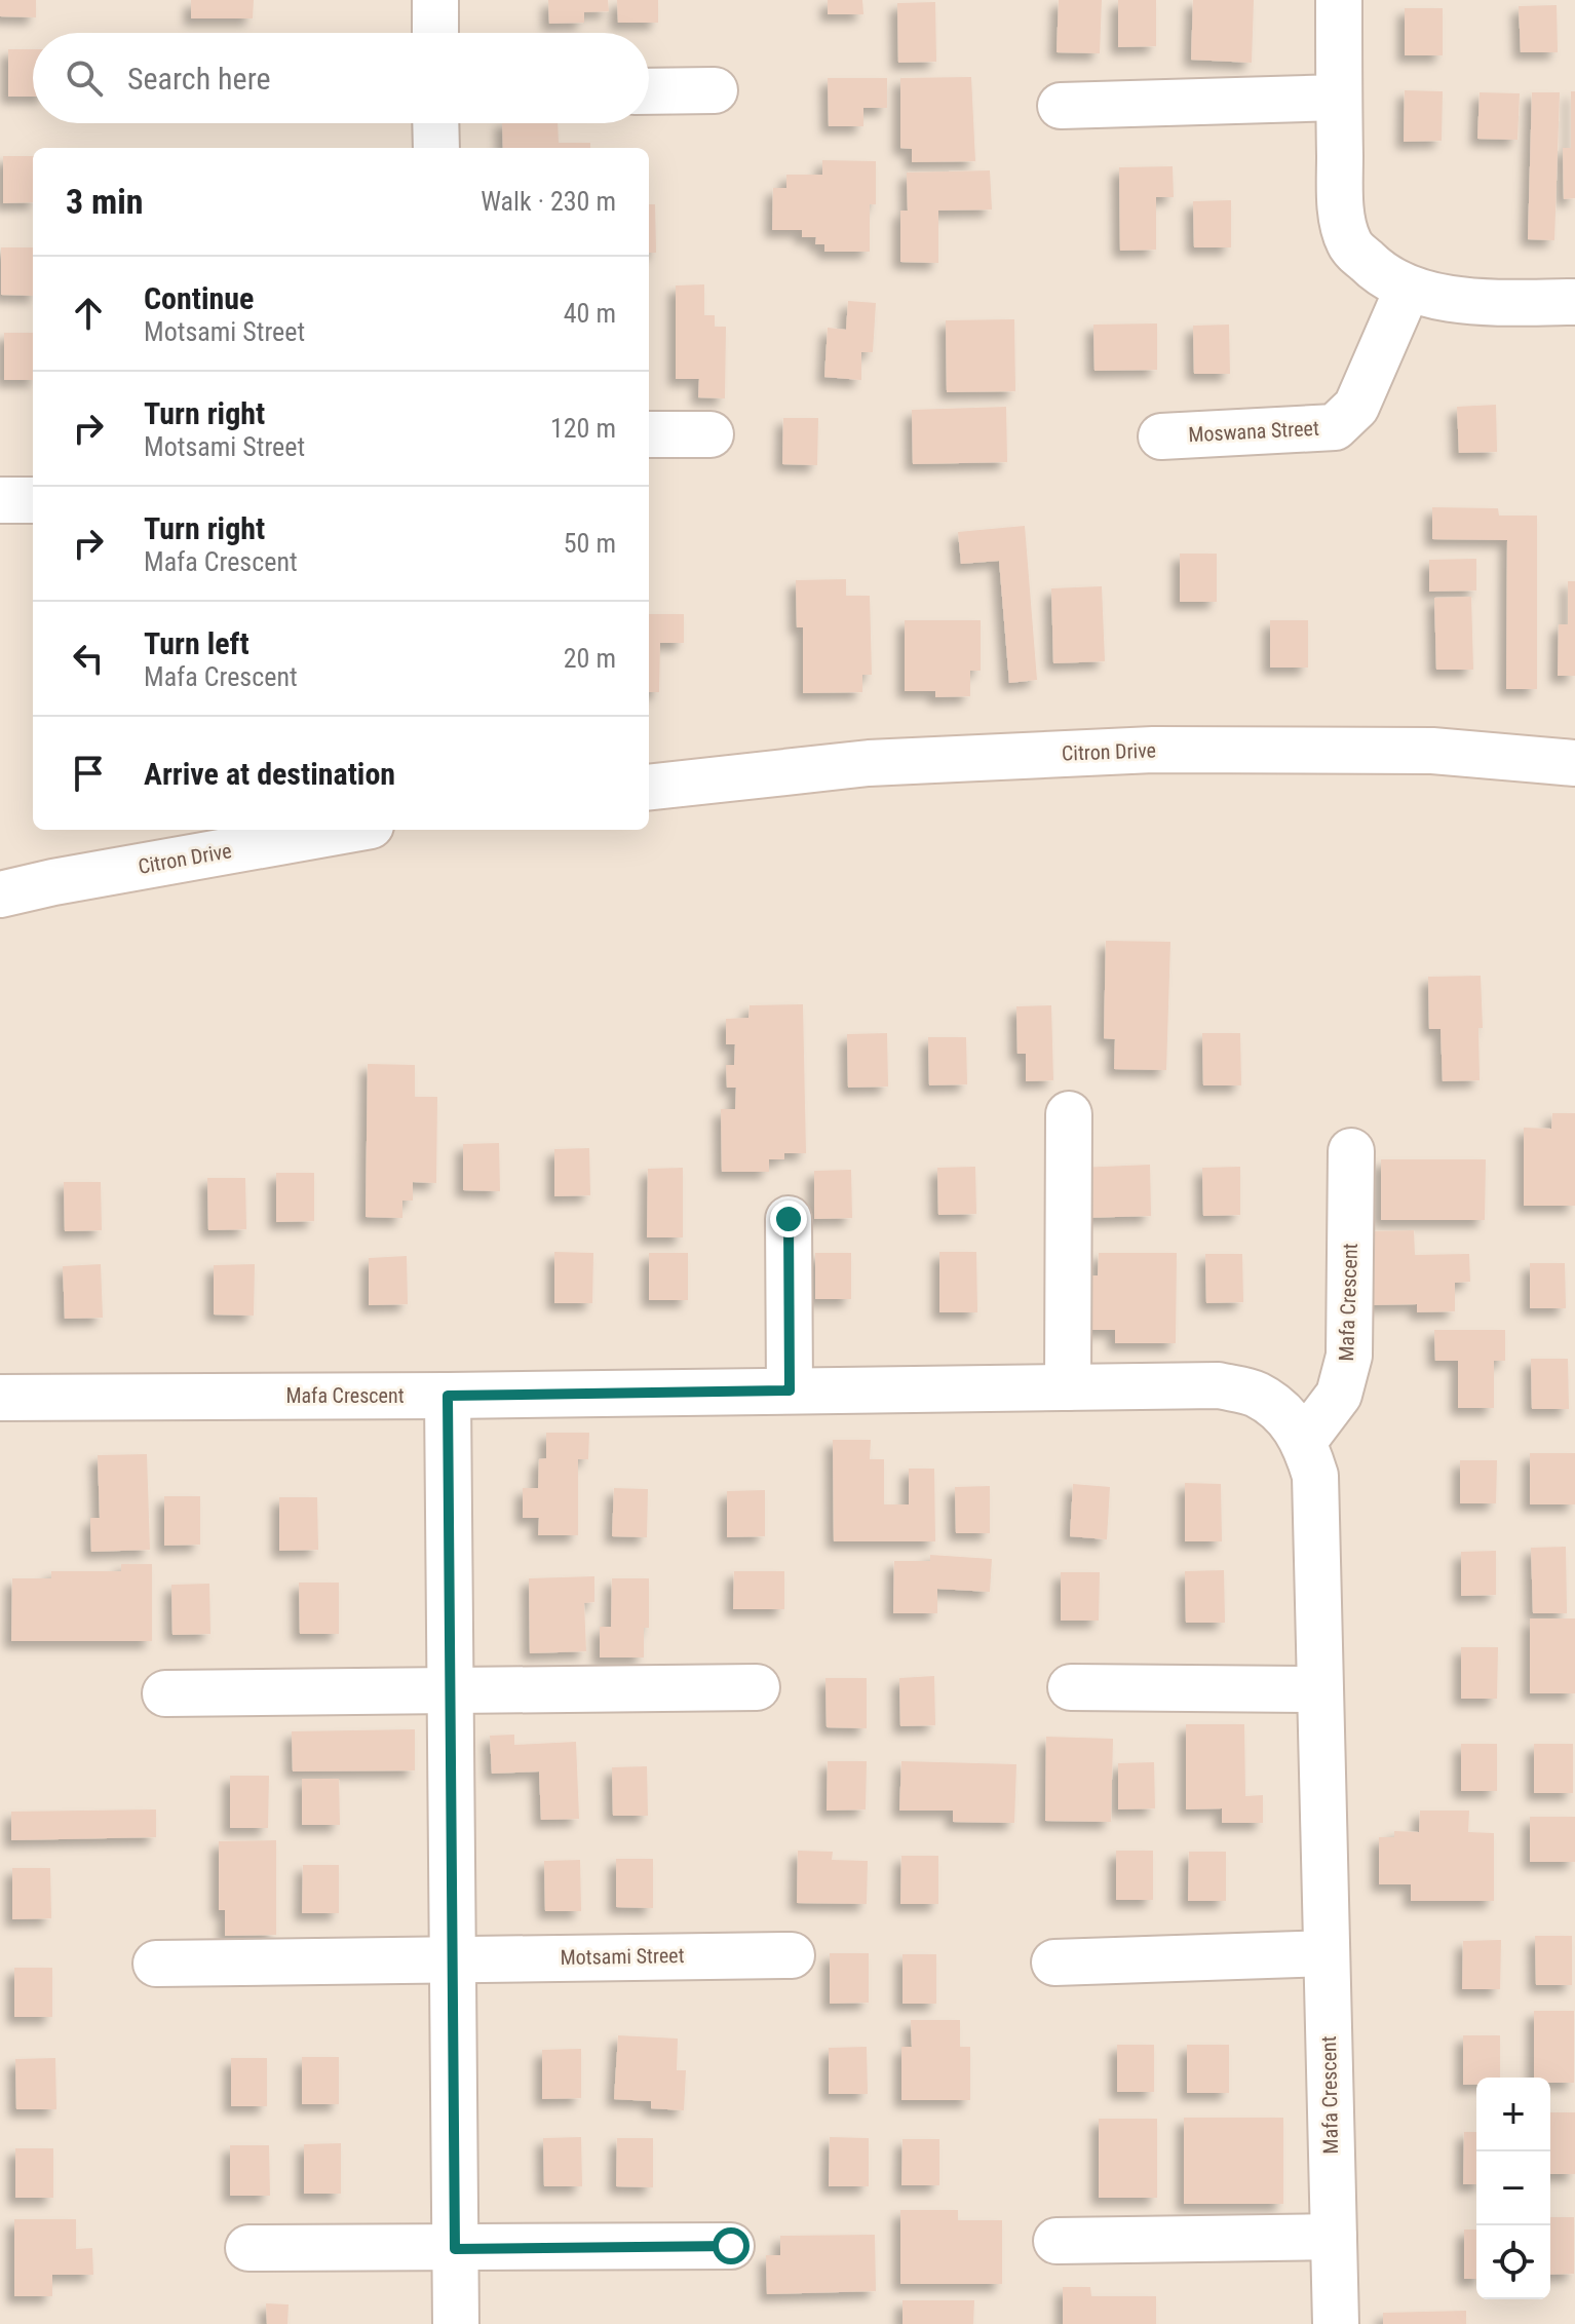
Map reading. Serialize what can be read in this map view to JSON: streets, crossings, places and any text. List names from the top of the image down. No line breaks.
{"streets":{"street":["Moswana Street","Citron Drive","Mafa Crescent","Motsami Street"]},"page":{"search":"Search here","heading":["3 min","Walk · 230 m"],"list":[["Continue","Motsami Street","40 m"],["Turn right","Motsami Street","120 m"],["Turn right","Mafa Crescent","50 m"],["Turn left","Mafa Crescent","20 m"],"Arrive at destination"],"map_buttons":["+","−"]}}
